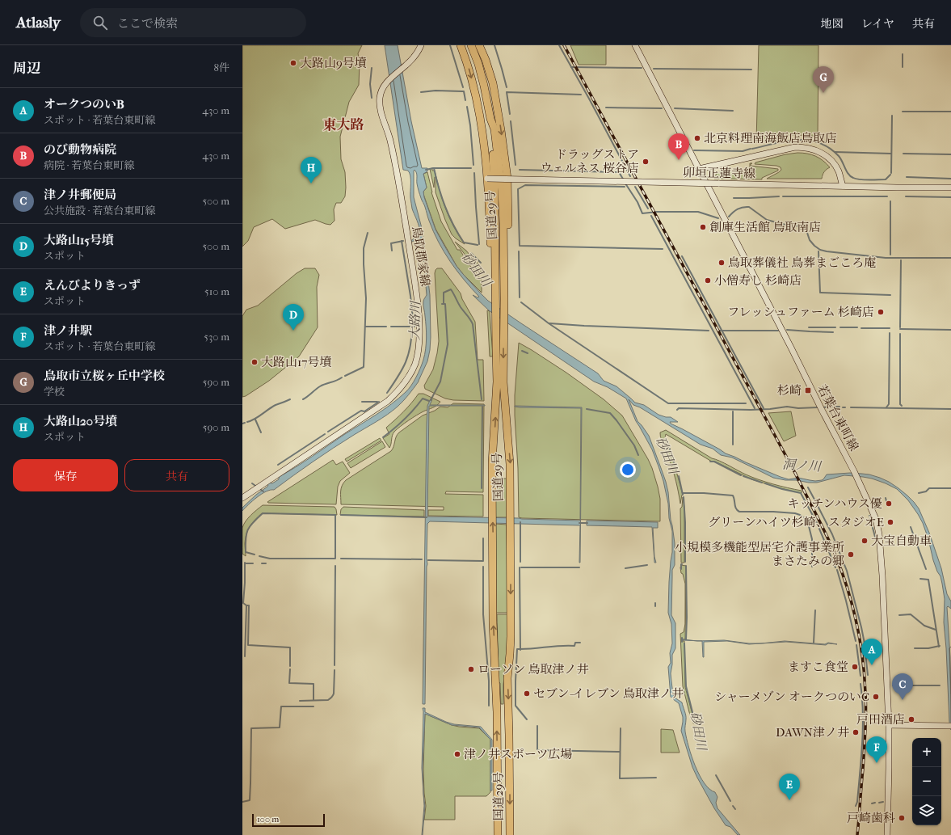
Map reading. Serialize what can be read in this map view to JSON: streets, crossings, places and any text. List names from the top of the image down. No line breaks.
{"streets":{"highway":["国道29号"],"main road":["卯垣正蓮寺線","鳥取郡家線","若葉台東町線"]},"districts":["東大路"],"water":["砂田川","大路川","洞ノ川"],"places":{"other":["大路山9号墳","北京料理南海飯店鳥取店","ドラッグストア ウェルネス 桜谷店","創庫生活館 鳥取南店","鳥取葬儀社 鳥葬まごころ庵","小僧寿し 杉崎店","フレッシュファーム 杉崎店","大路山17号墳","キッチンハウス優","グリーンハイツ杉崎、スタジオE","大宝自動車","小規模多機能型居宅介護事業所 まさたみの郷","ますこ食堂","ローソン 鳥取津ノ井","セブン-イレブン 鳥取津ノ井","シャーメゾン オークつのいC","戸田酒店","DAWN津ノ井","津ノ井スポーツ広場","戸崎歯科"],"transit":["杉崎"]},"scale_bar":"100 m","page":{"header":"Atlasly","search":"ここで検索","nav":["地図","レイヤ","共有"],"heading":["周辺","8件"],"pins":["G","B","H","D","A","C","F","E"],"list":[{"mark":"A","name":"オークつのいB","note":"スポット · 若葉台東町線","value":"430 m"},{"mark":"B","name":"のび動物病院","note":"病院 · 若葉台東町線","value":"430 m"},{"mark":"C","name":"津ノ井郵便局","note":"公共施設 · 若葉台東町線","value":"500 m"},{"mark":"D","name":"大路山15号墳","note":"スポット","value":"500 m"},{"mark":"E","name":"えんびよりきっず","note":"スポット","value":"510 m"},{"mark":"F","name":"津ノ井駅","note":"スポット · 若葉台東町線","value":"530 m"},{"mark":"G","name":"鳥取市立桜ヶ丘中学校","note":"学校","value":"590 m"},{"mark":"H","name":"大路山20号墳","note":"スポット","value":"590 m"}],"buttons":["保存","共有"],"map_buttons":["+","−"],"scale":"100 m"}}
